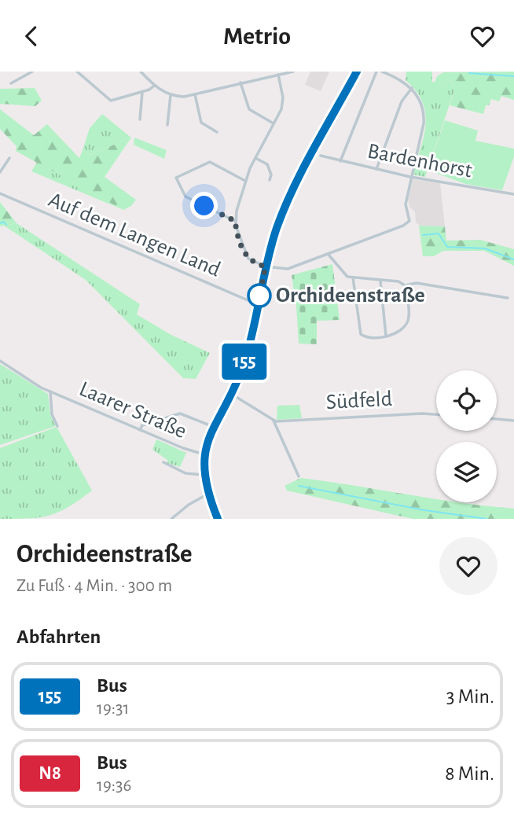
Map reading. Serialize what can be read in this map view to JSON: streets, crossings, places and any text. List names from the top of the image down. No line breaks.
{"streets":{"street":["Bardenhorst","Auf dem Langen Land","Südfeld","Laarer Straße"]},"places":["Orchideenstraße"],"lines":["bus line 155"],"page":{"header":"Metrio","on_map":"155","heading":[["Orchideenstraße","Zu Fuß · 4 Min. · 300 m"],"Abfahrten"],"list":[{"mark":"155","name":"Bus","note":"19:31","value":"3 Min."},{"mark":"N8","name":"Bus","note":"19:36","value":"8 Min."}]}}
